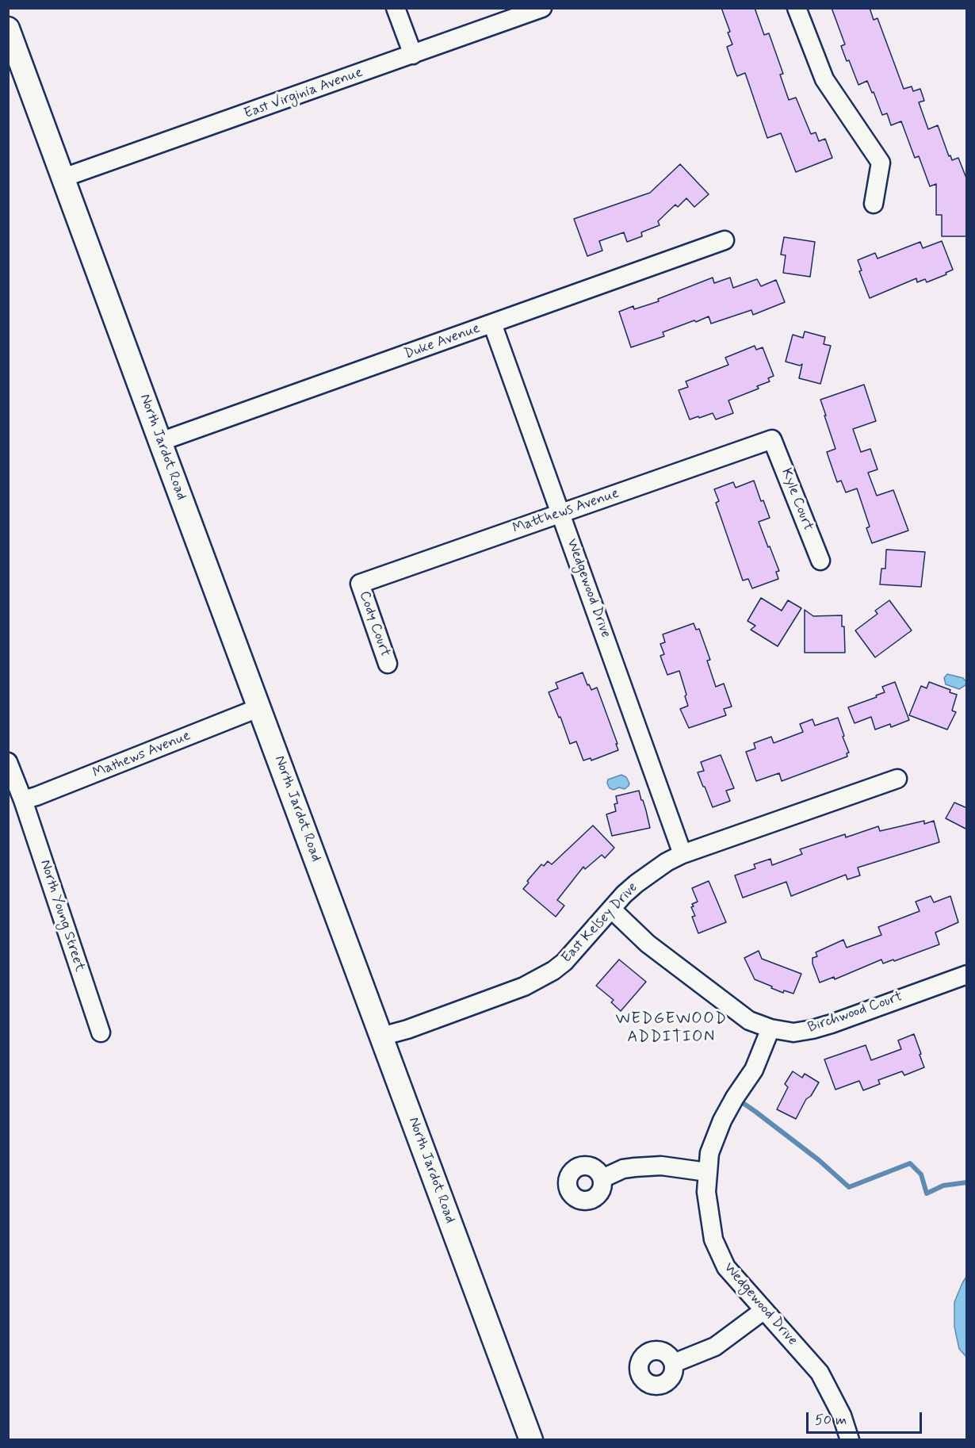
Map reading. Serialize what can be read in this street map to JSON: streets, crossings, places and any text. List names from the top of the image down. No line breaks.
{"streets":{"main road":["North Jardot Road"],"street":["East Virginia Avenue","Duke Avenue","Kyle Court","Matthews Avenue","Wedgewood Drive","Cody Court","Mathews Avenue","North Young Street","East Kelsey Drive","Birchwood Court"]},"crossings":[["East Virginia Avenue","North Jardot Road"],["Duke Avenue","North Jardot Road"],["Duke Avenue","Wedgewood Drive"],["North Jardot Road","Mathews Avenue"],["North Jardot Road","East Kelsey Drive"],["Kyle Court","Matthews Avenue"],["Matthews Avenue","Wedgewood Drive"],["Matthews Avenue","Cody Court"],["Wedgewood Drive","East Kelsey Drive"],["Wedgewood Drive","Birchwood Court"],["Mathews Avenue","North Young Street"],["East Kelsey Drive","Birchwood Court"]],"districts":["WEDGEWOOD ADDITION"],"scale_bar":"50 m"}
